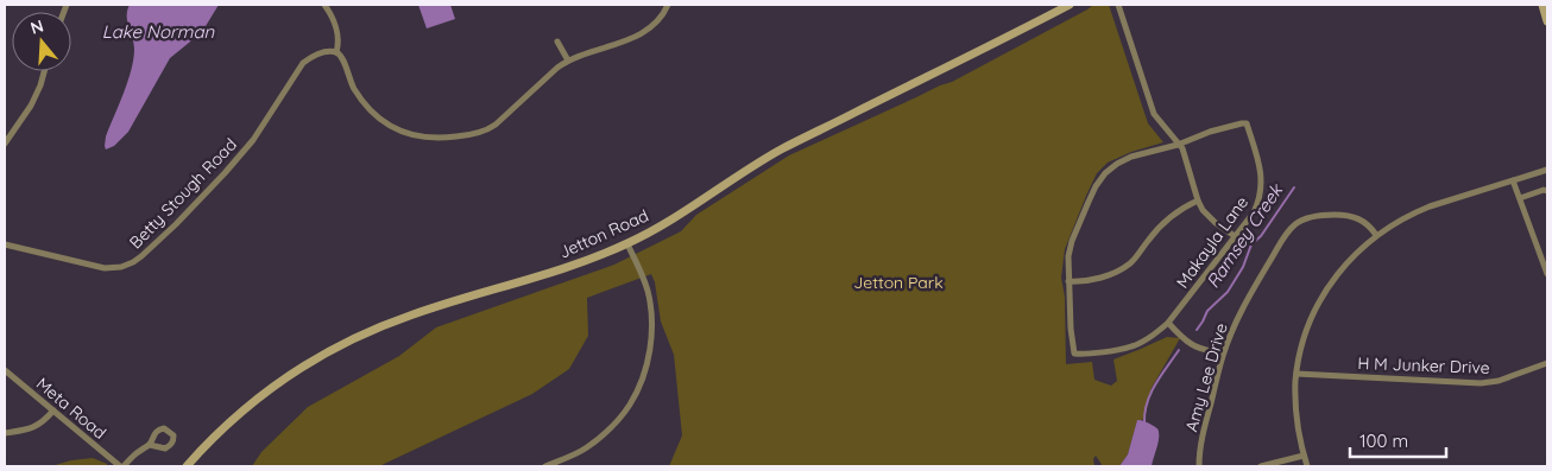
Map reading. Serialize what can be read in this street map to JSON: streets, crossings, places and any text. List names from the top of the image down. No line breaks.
{"streets":{"street":["Betty Stough Road","Jetton Road","Makayla Lane","H M Junker Drive","Amy Lee Drive","Meta Road"]},"water":["Lake Norman","Ramsey Creek"],"parks":["Jetton Park"],"scale_bar":"100 m","north":"top"}
